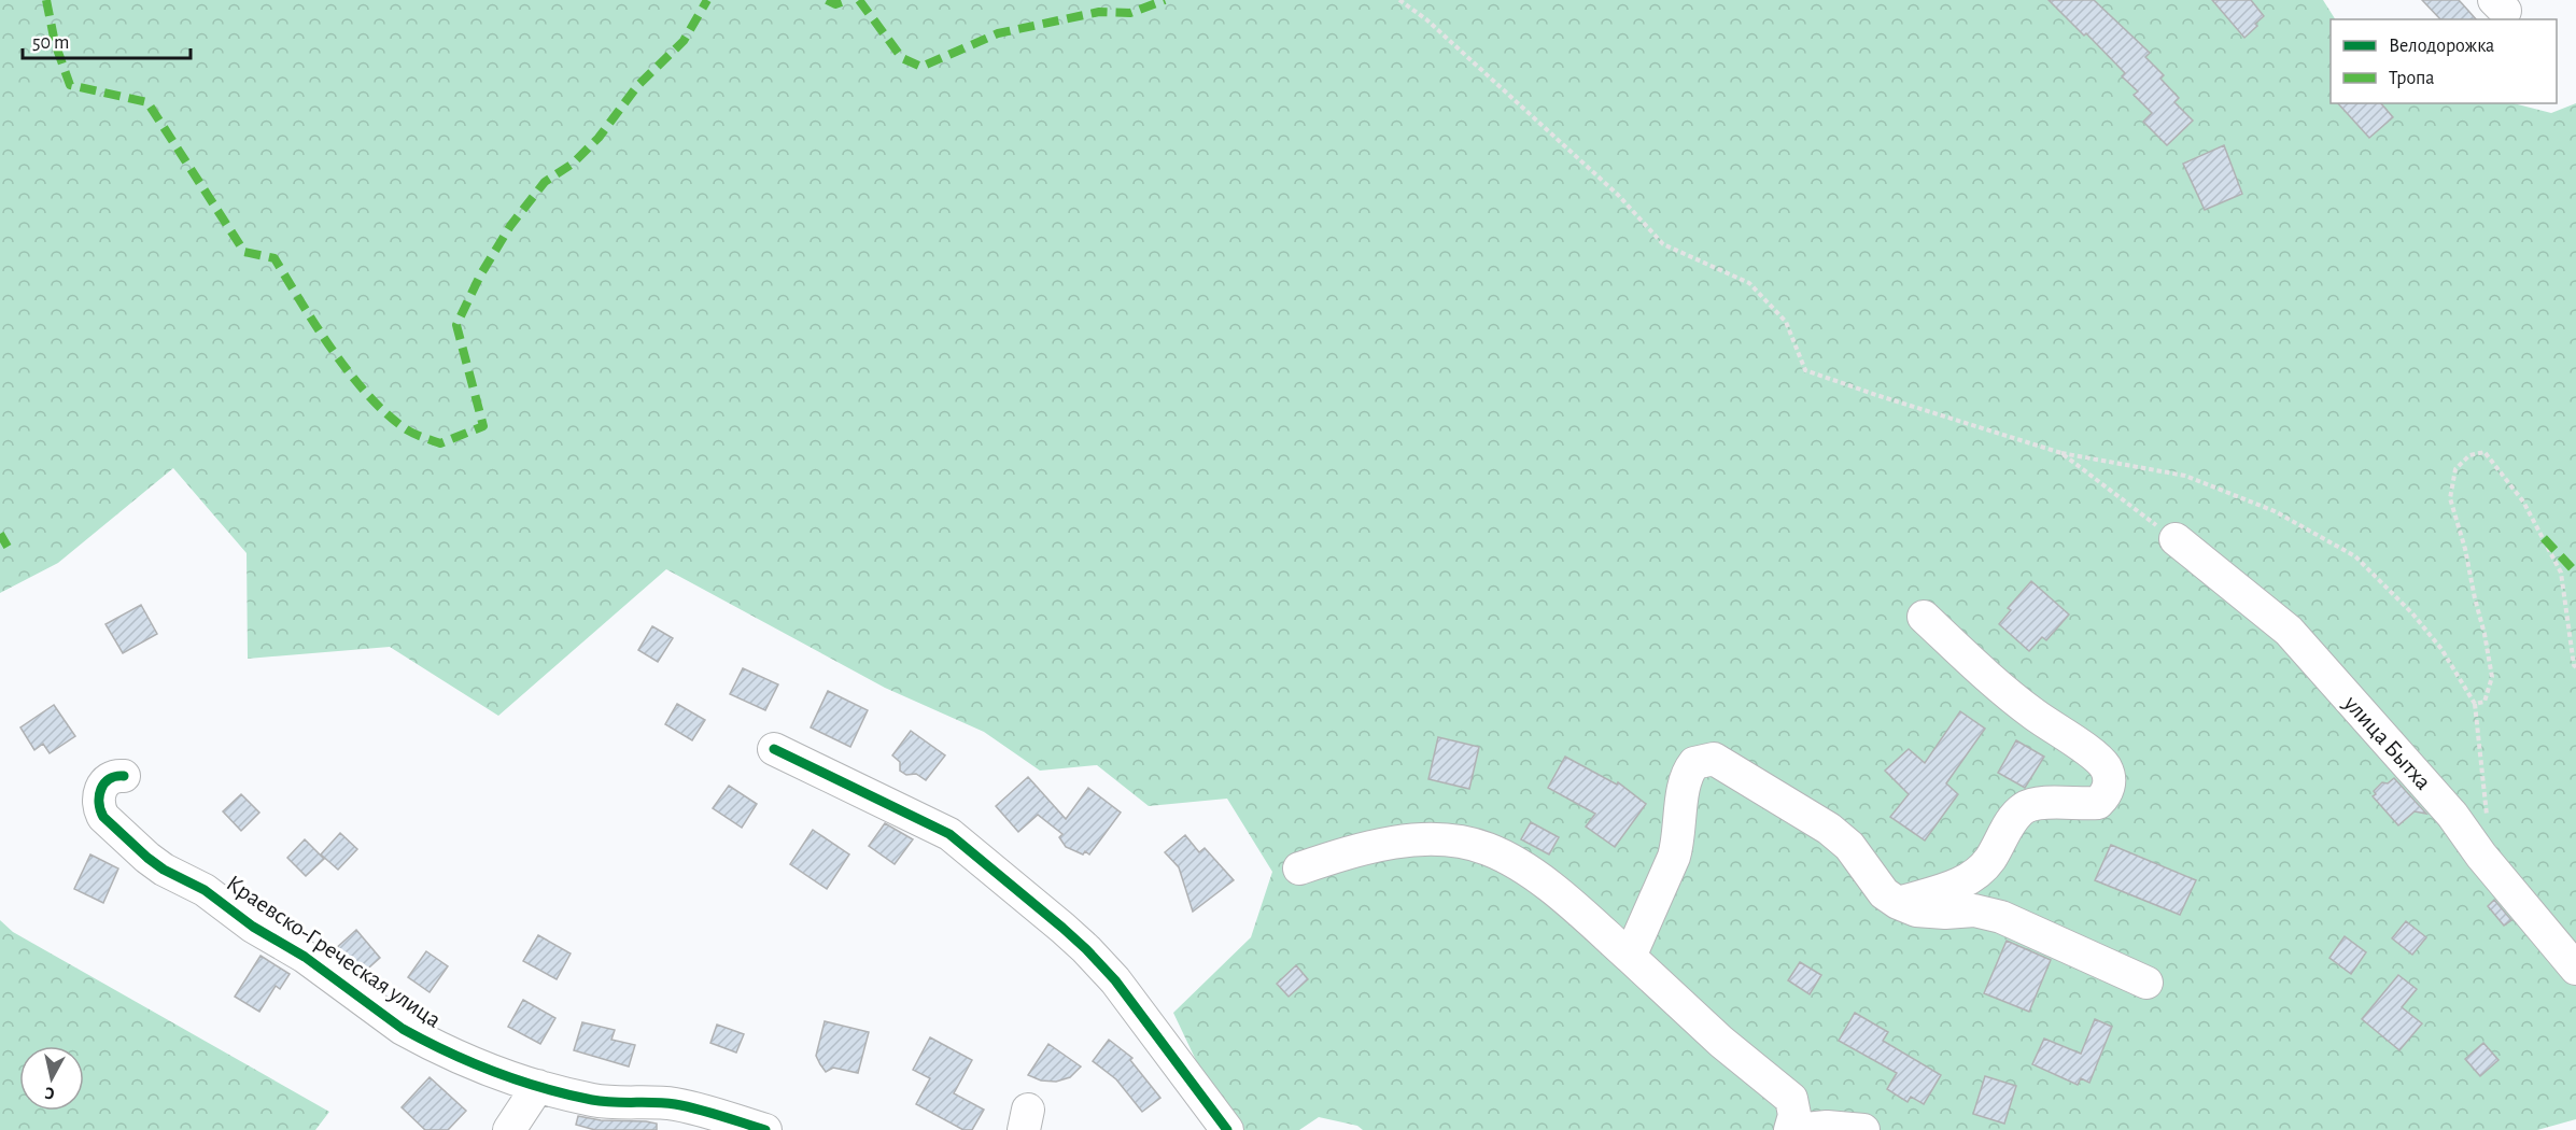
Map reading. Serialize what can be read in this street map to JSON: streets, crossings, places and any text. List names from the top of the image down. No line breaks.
{"streets":{"street":["улица Бытха","Краевско-Греческая улица"]},"legend":["Велодорожка","Тропа"],"scale_bar":"50 m","north":"bottom"}
